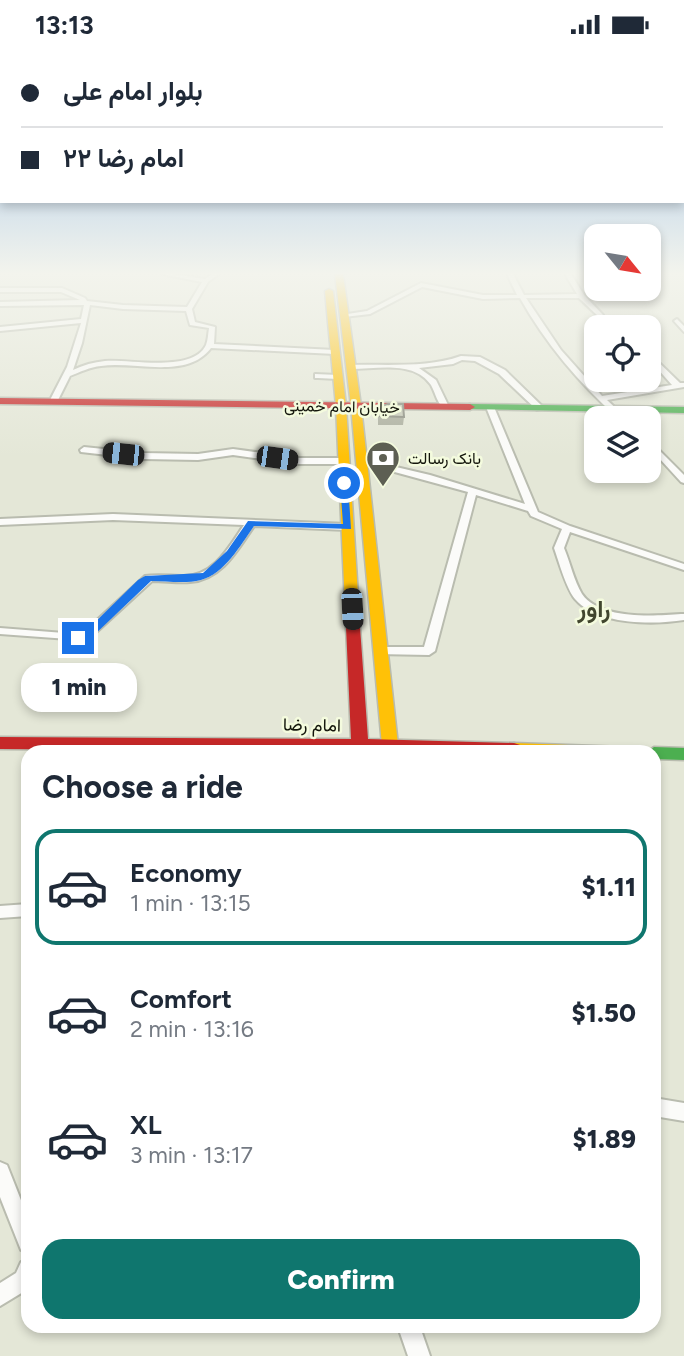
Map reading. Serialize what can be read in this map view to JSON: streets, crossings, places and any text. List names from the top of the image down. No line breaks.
{"streets":{"main road":["خیابان امام خمینی","امام رضا"]},"districts":["راور"],"places":{"bank":["بانک رسالت"]},"north":"bottom right","page":{"status":"13:13","banner":["بلوار امام علی","امام رضا ۲۲"],"bubble":"1 min","heading":"Choose a ride","list":[{"name":"Economy","note":"1 min · 13:15","value":"$1.11"},{"name":"Comfort","note":"2 min · 13:16","value":"$1.50"},{"name":"XL","note":"3 min · 13:17","value":"$1.89"}],"buttons":"Confirm"}}
